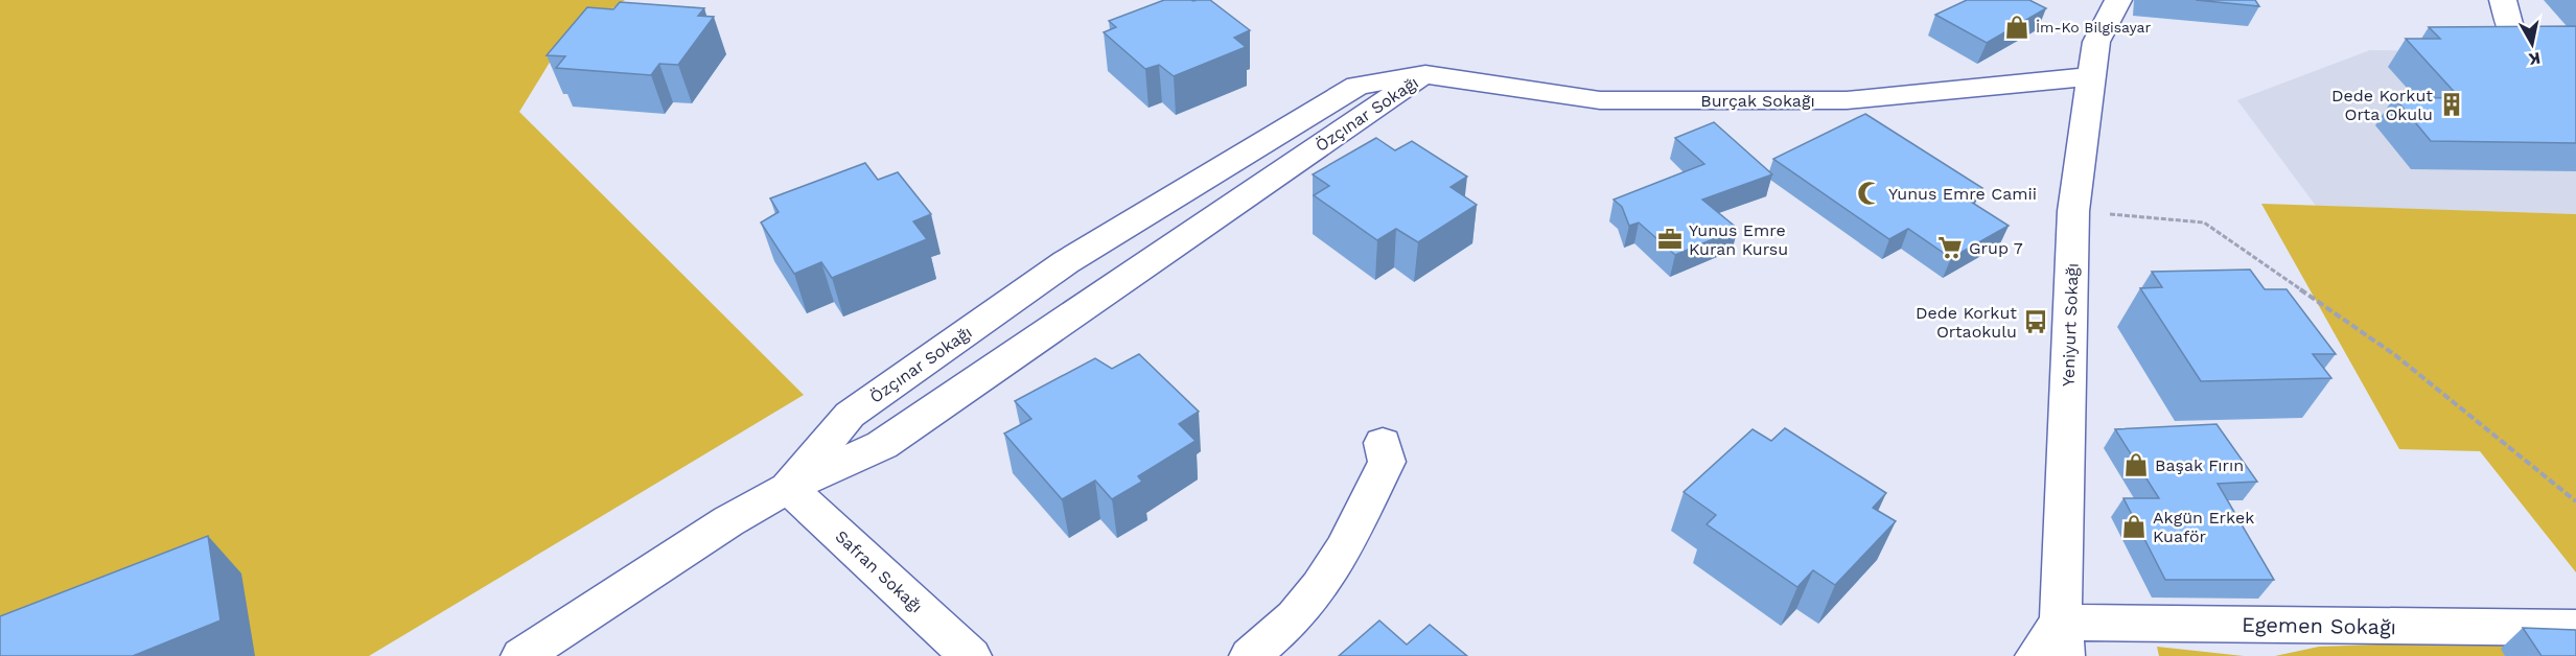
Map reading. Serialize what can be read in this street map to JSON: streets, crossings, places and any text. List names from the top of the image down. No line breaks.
{"streets":{"street":["Burçak Sokağı","Özçınar Sokağı","Yeniyurt Sokağı","Safran Sokağı","Egemen Sokağı"]},"crossings":[["Burçak Sokağı","Özçınar Sokağı"],["Burçak Sokağı","Yeniyurt Sokağı"],["Özçınar Sokağı","Safran Sokağı"],["Yeniyurt Sokağı","Egemen Sokağı"]],"places":{"shop":["İm-Ko Bilgisayar","Başak Fırın","Akgün Erkek Kuaför"],"building":["Dede Korkut Orta Okulu"],"mosque":["Yunus Emre Camii"],"office":["Yunus Emre Kuran Kursu"],"supermarket":["Grup 7"],"bus stop":["Dede Korkut Ortaokulu"]},"north":"bottom"}
